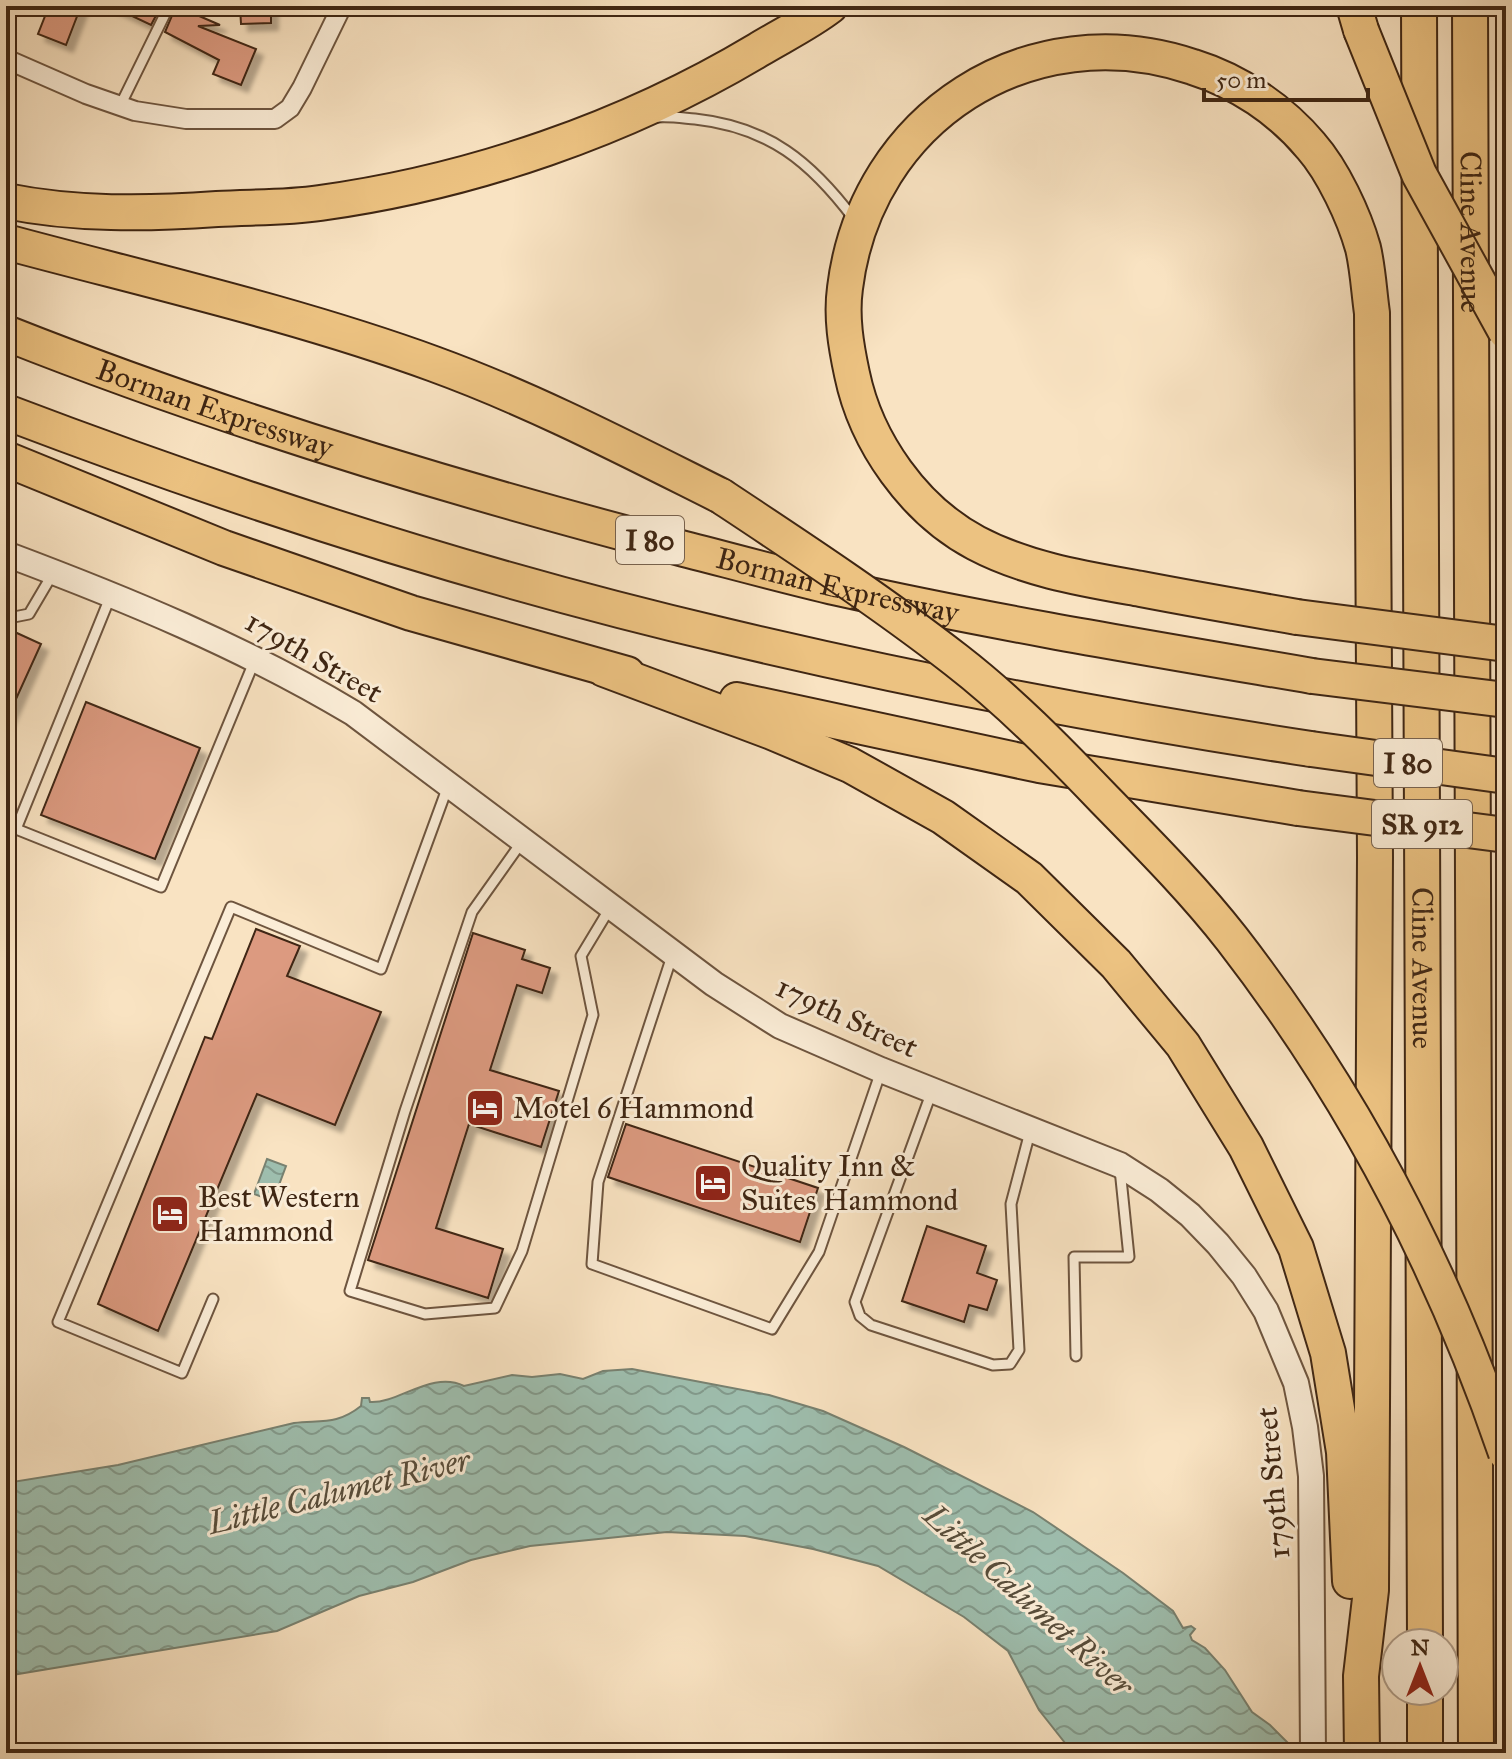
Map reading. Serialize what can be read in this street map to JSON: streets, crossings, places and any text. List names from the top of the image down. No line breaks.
{"streets":{"highway":["Cline Avenue","Borman Expressway","I 80","SR 912"],"street":["179th Street"]},"water":["Little Calumet River"],"places":{"hotel":["Motel 6 Hammond","Quality Inn & Suites Hammond","Best Western Hammond"]},"scale_bar":"50 m","north":"top"}
